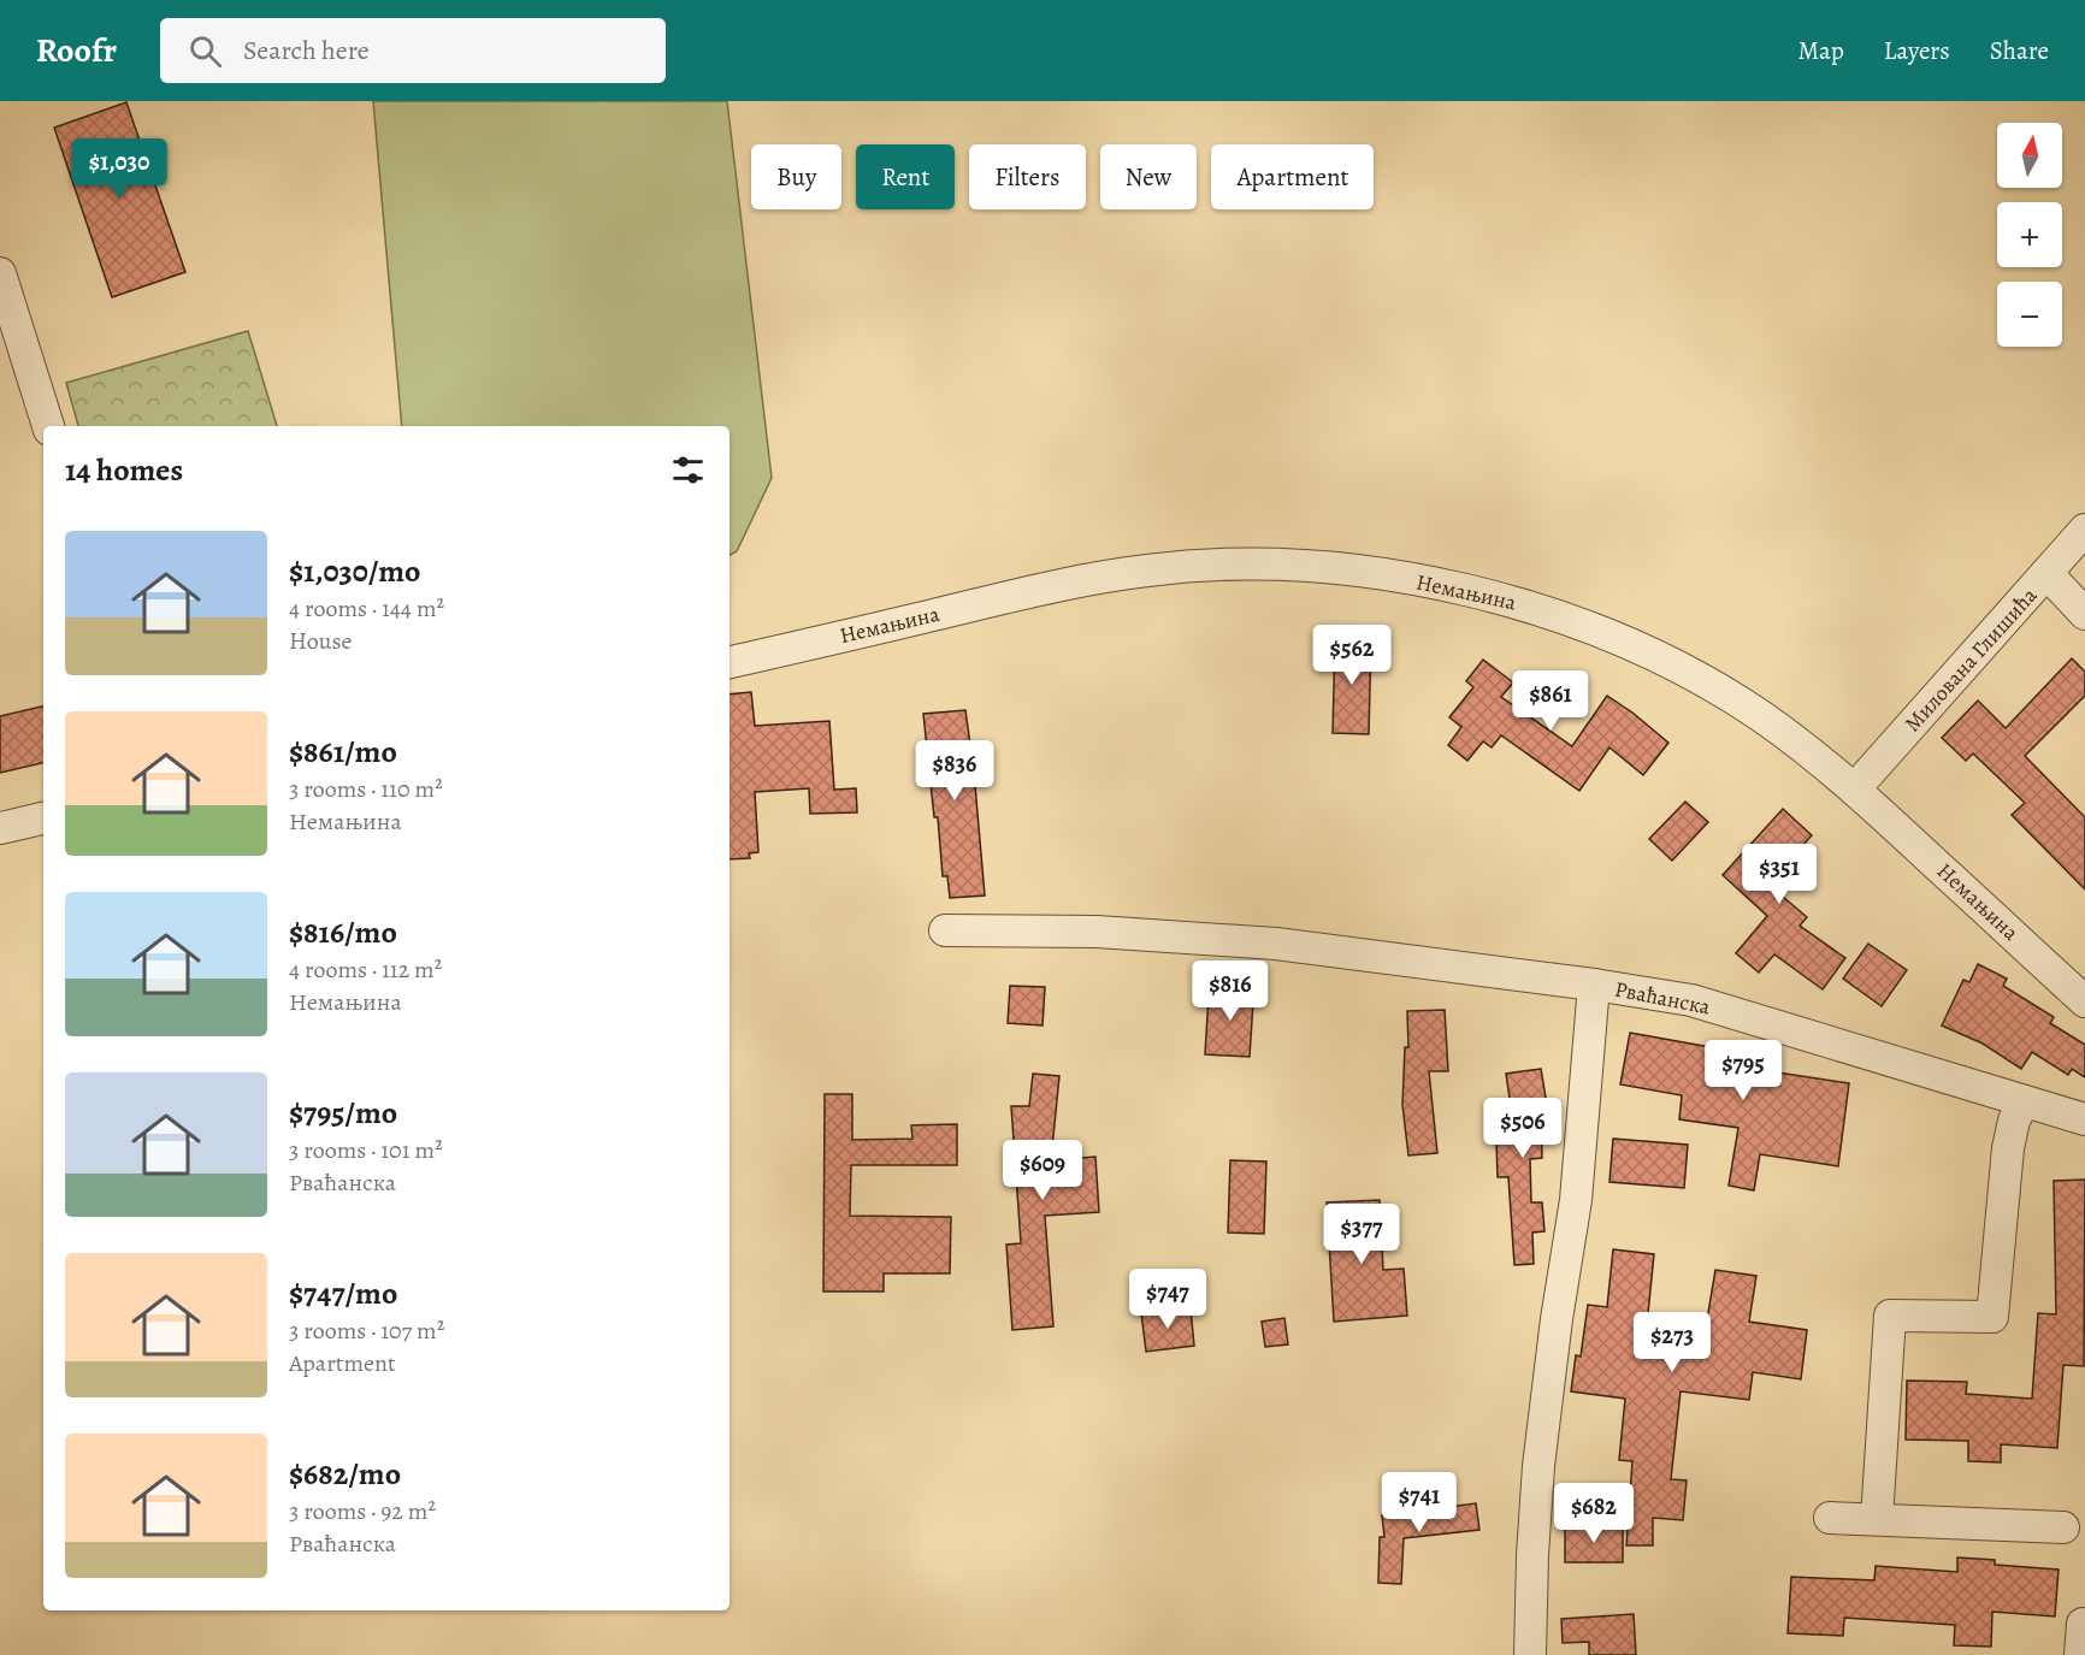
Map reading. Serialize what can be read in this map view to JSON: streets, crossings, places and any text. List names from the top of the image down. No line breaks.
{"streets":{"street":["Немањина","Милована Глишића","Рваћанска"]},"crossings":[["Немањина","Милована Глишића"]],"north":"top","page":{"header":"Roofr","search":"Search here","nav":["Map","Layers","Share"],"map_buttons":["+","−"],"price":["$1,030","$562","$861","$836","$351","$816","$795","$506","$609","$377","$747","$273","$741","$682"],"chip":["Buy","Rent","Filters","New","Apartment"],"heading":"14 homes","list":[{"name":"$1,030/mo","note":"4 rooms · 144 m² · House"},{"name":"$861/mo","note":"3 rooms · 110 m² · Немањина"},{"name":"$816/mo","note":"4 rooms · 112 m² · Немањина"},{"name":"$795/mo","note":"3 rooms · 101 m² · Рваћанска"},{"name":"$747/mo","note":"3 rooms · 107 m² · Apartment"},{"name":"$682/mo","note":"3 rooms · 92 m² · Рваћанска"}]}}
